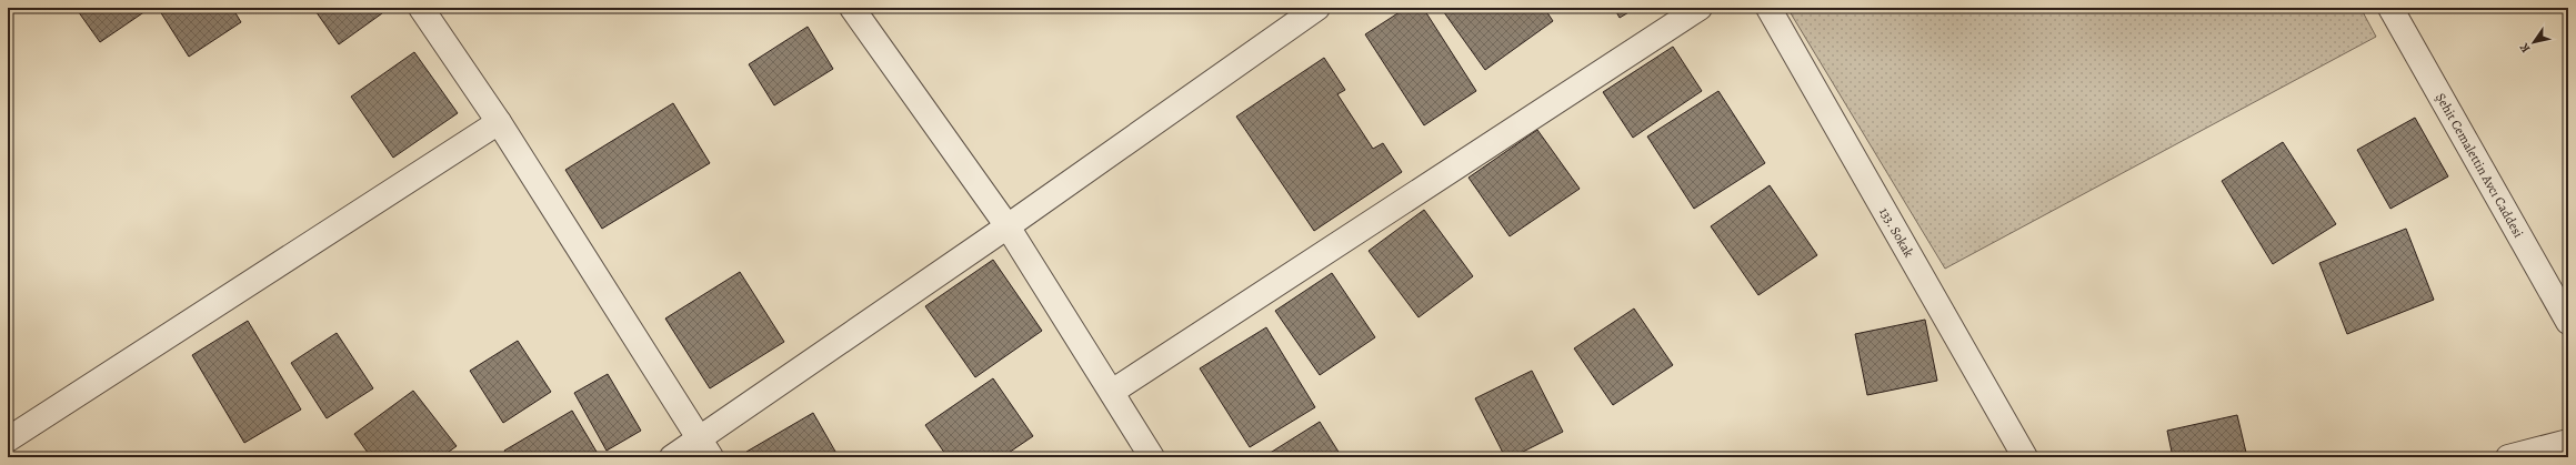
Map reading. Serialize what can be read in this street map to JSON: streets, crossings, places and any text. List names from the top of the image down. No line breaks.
{"streets":{"street":["Şehit Cemalettin Avcı Caddesi","133. Sokak"]},"north":"bottom left"}
